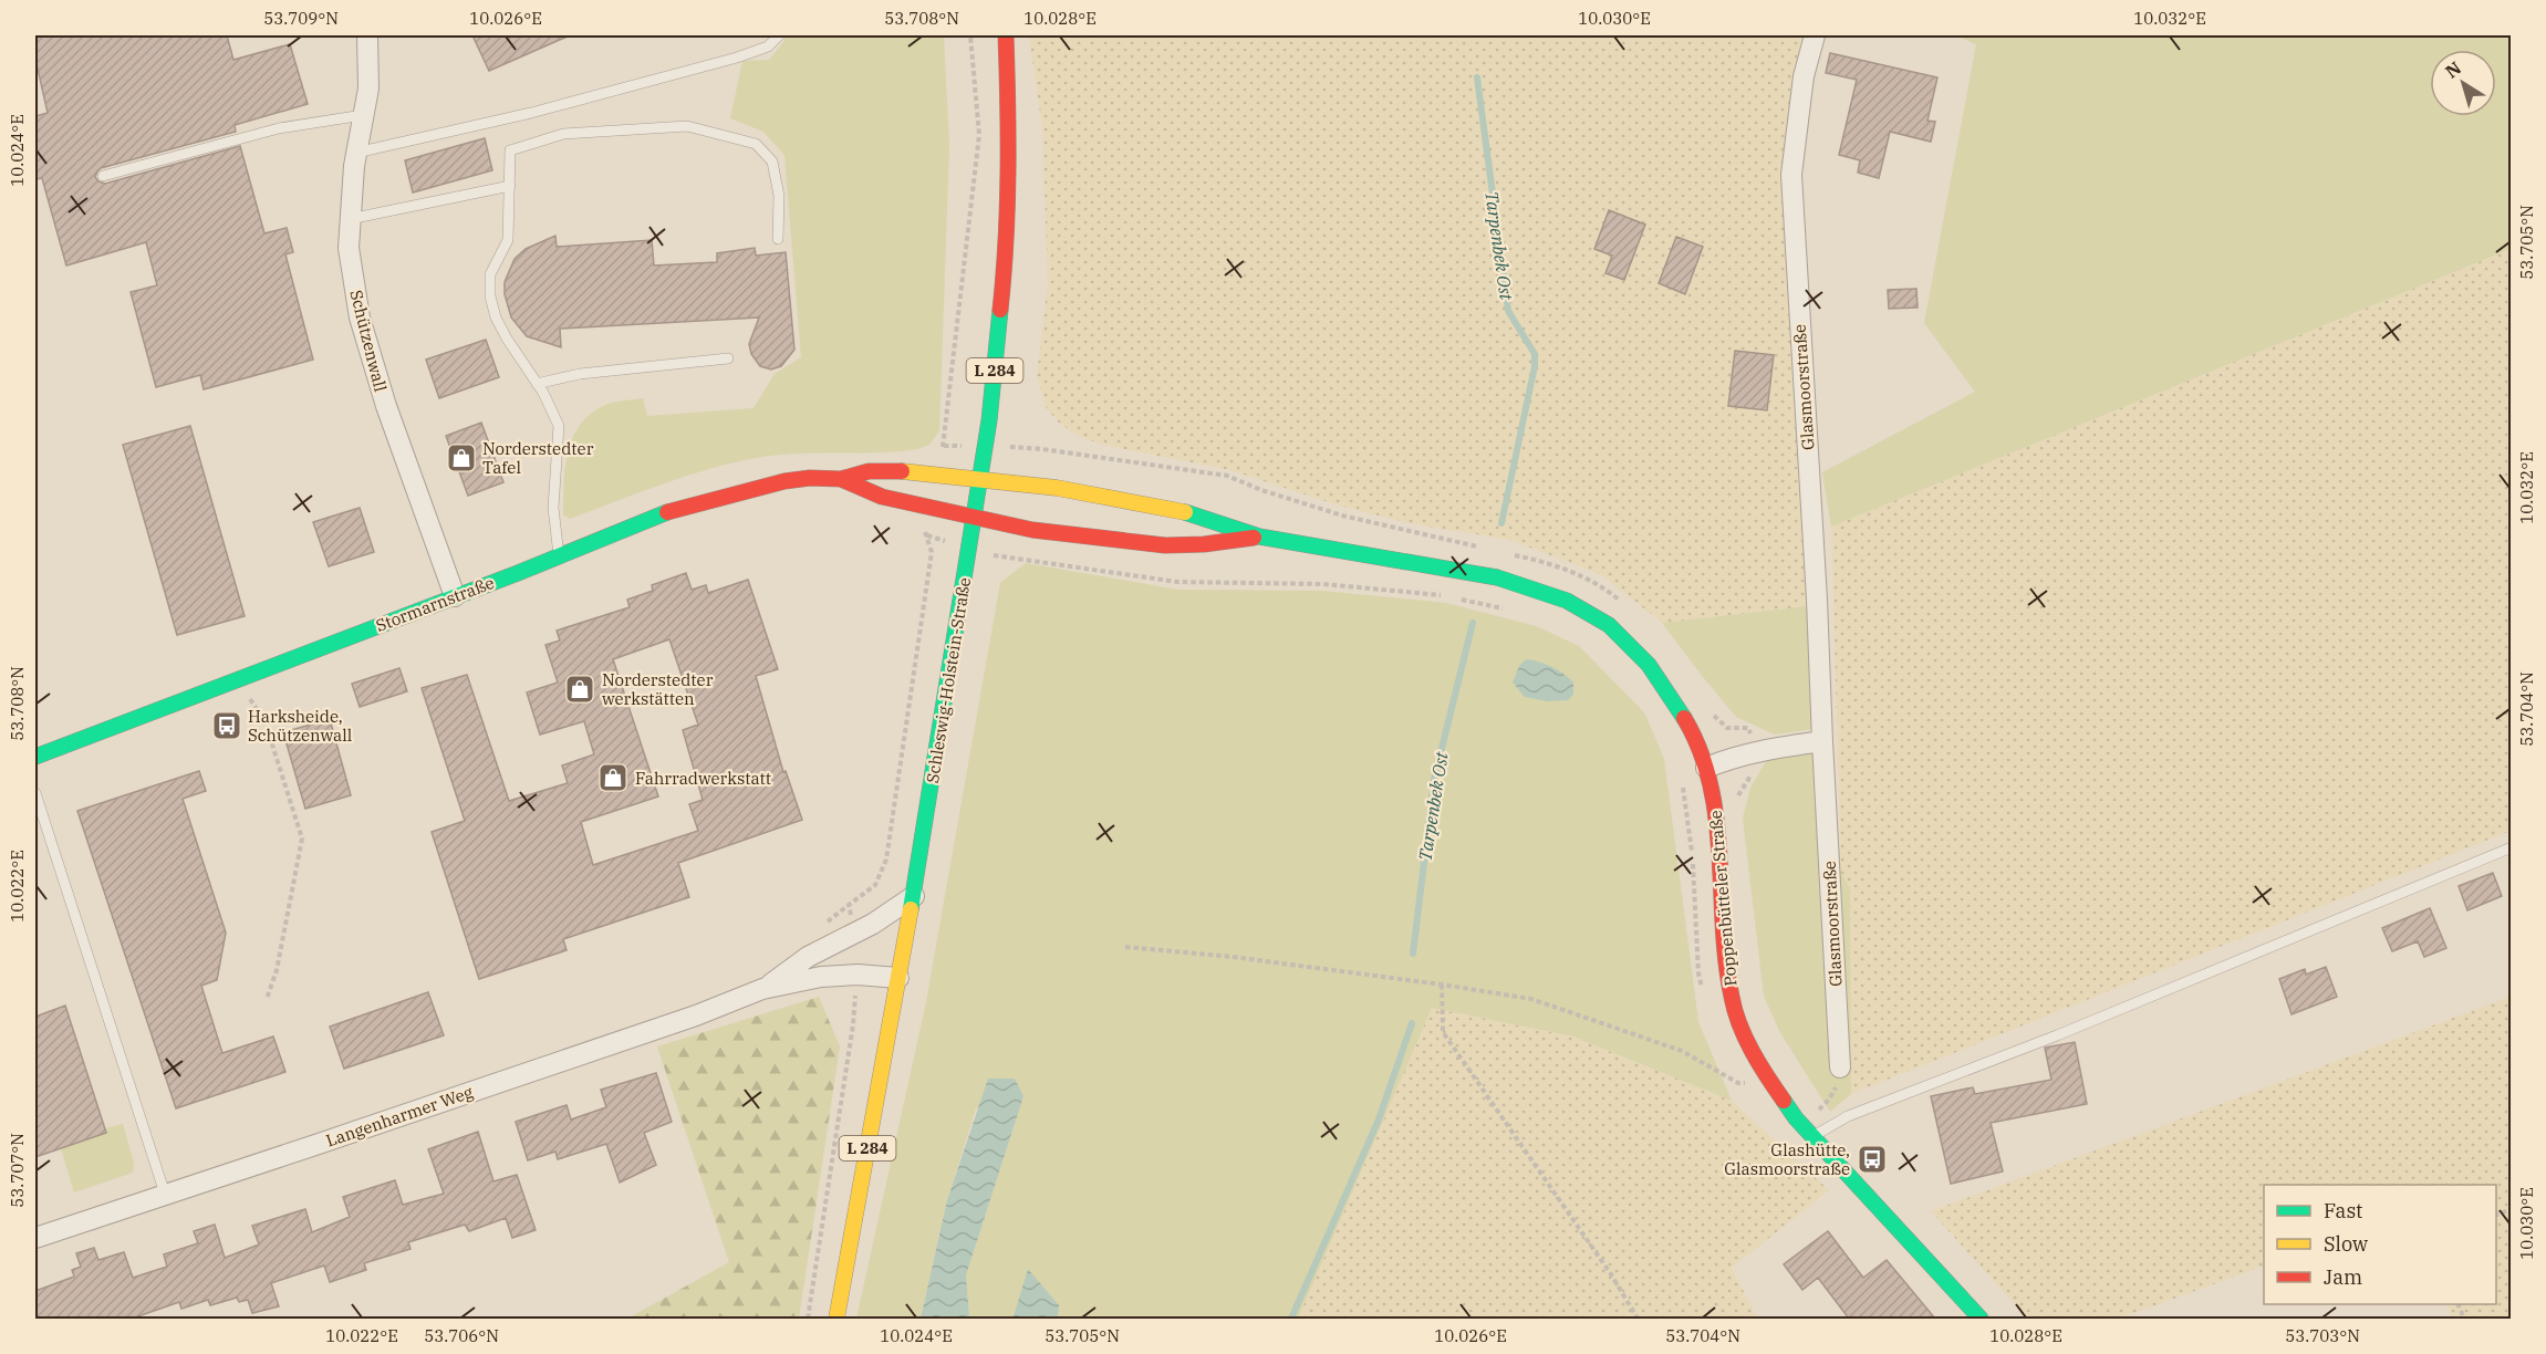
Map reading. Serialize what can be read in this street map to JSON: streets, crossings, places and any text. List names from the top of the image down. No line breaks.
{"streets":{"main road":["L 284","Stormarnstraße","Schleswig-Holstein-Straße","Poppenbütteler Straße"],"street":["Schützenwall","Glasmoorstraße","Langenharmer Weg"]},"crossings":[["Schützenwall","Stormarnstraße"],["Stormarnstraße","Schleswig-Holstein-Straße"],["Stormarnstraße","Poppenbütteler Straße"],["Schleswig-Holstein-Straße","Poppenbütteler Straße"],["Schleswig-Holstein-Straße","Langenharmer Weg"]],"water":["Tarpenbek Ost"],"places":{"shop":["Norderstedter Tafel","Norderstedter werkstätten","Fahrradwerkstatt"],"bus stop":["Harksheide, Schützenwall","Glashütte, Glasmoorstraße"]},"legend":["Fast","Slow","Jam"],"north":"top left","coordinates":["53.709°N","10.026°E","53.708°N","10.028°E","10.030°E","10.032°E","10.024°E","53.705°N","53.704°N","10.022°E","53.707°N","53.706°N","53.703°N"]}
